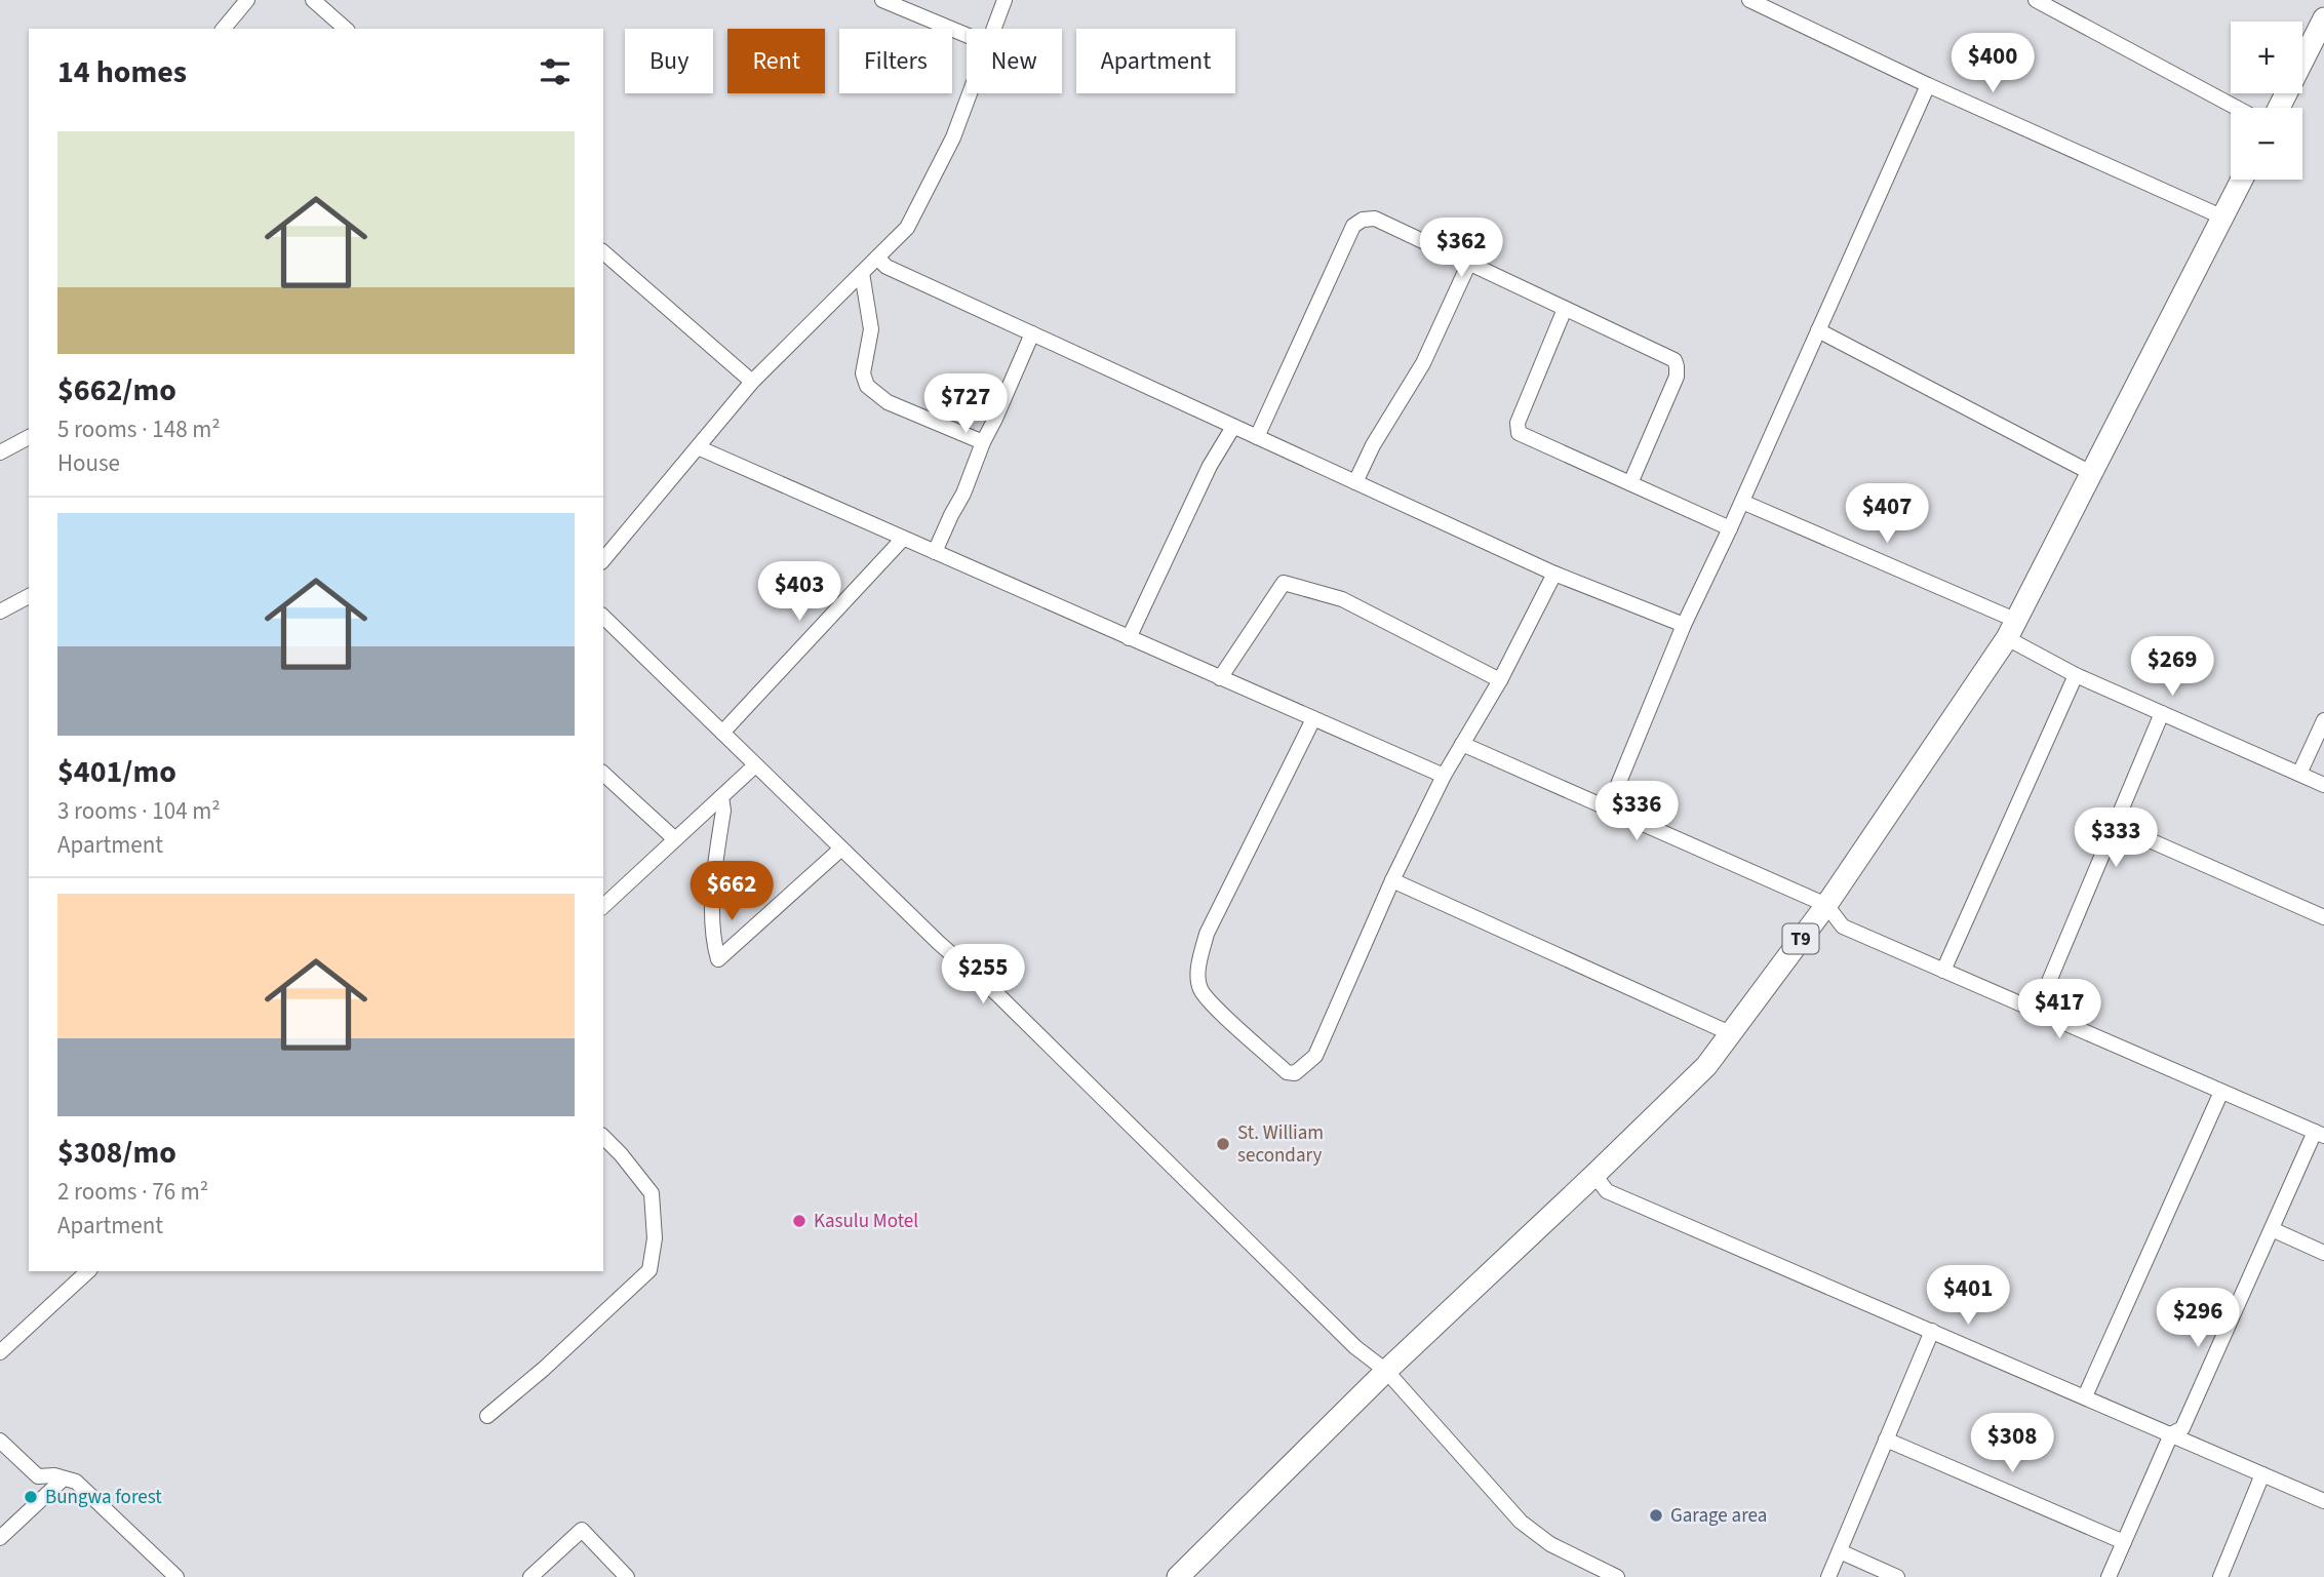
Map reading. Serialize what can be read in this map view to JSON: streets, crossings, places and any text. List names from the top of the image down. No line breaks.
{"streets":{"highway":["T9"]},"places":["St. William secondary","Kasulu Motel","Bungwa forest","Garage area"],"page":{"map_buttons":["+","−"],"chip":["Buy","Rent","Filters","New","Apartment"],"heading":"14 homes","price":["$400","$362","$727","$407","$403","$269","$336","$333","$662","$255","$417","$401","$296","$308"],"list":[{"name":"$662/mo","note":"5 rooms · 148 m² · House"},{"name":"$401/mo","note":"3 rooms · 104 m² · Apartment"},{"name":"$308/mo","note":"2 rooms · 76 m² · Apartment"}]}}
